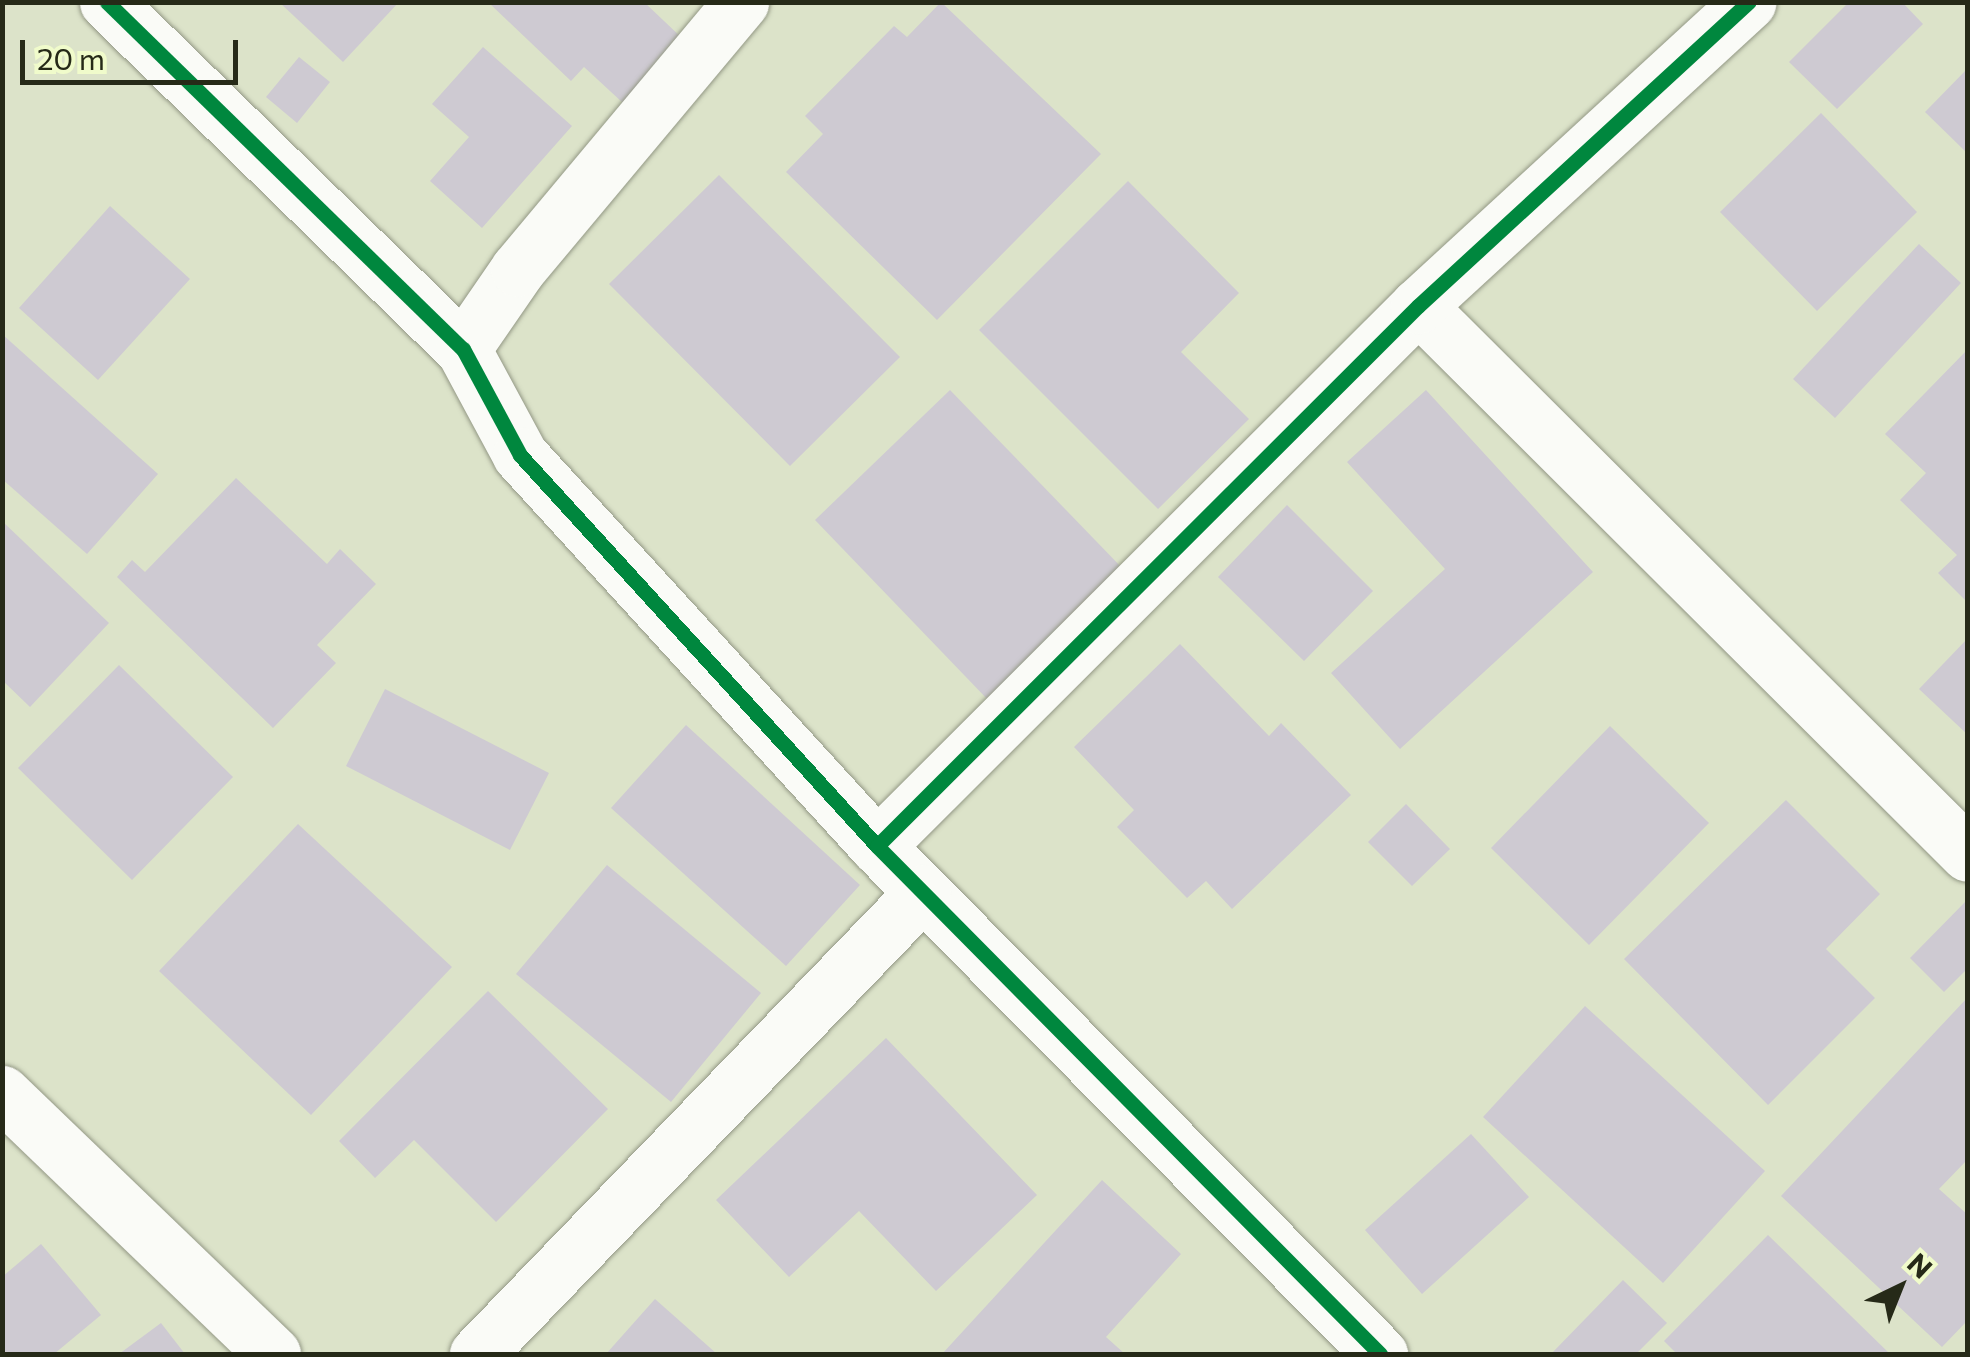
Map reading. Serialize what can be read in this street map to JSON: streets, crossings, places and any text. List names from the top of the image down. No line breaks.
{"scale_bar":"20 m","north":"top right"}
